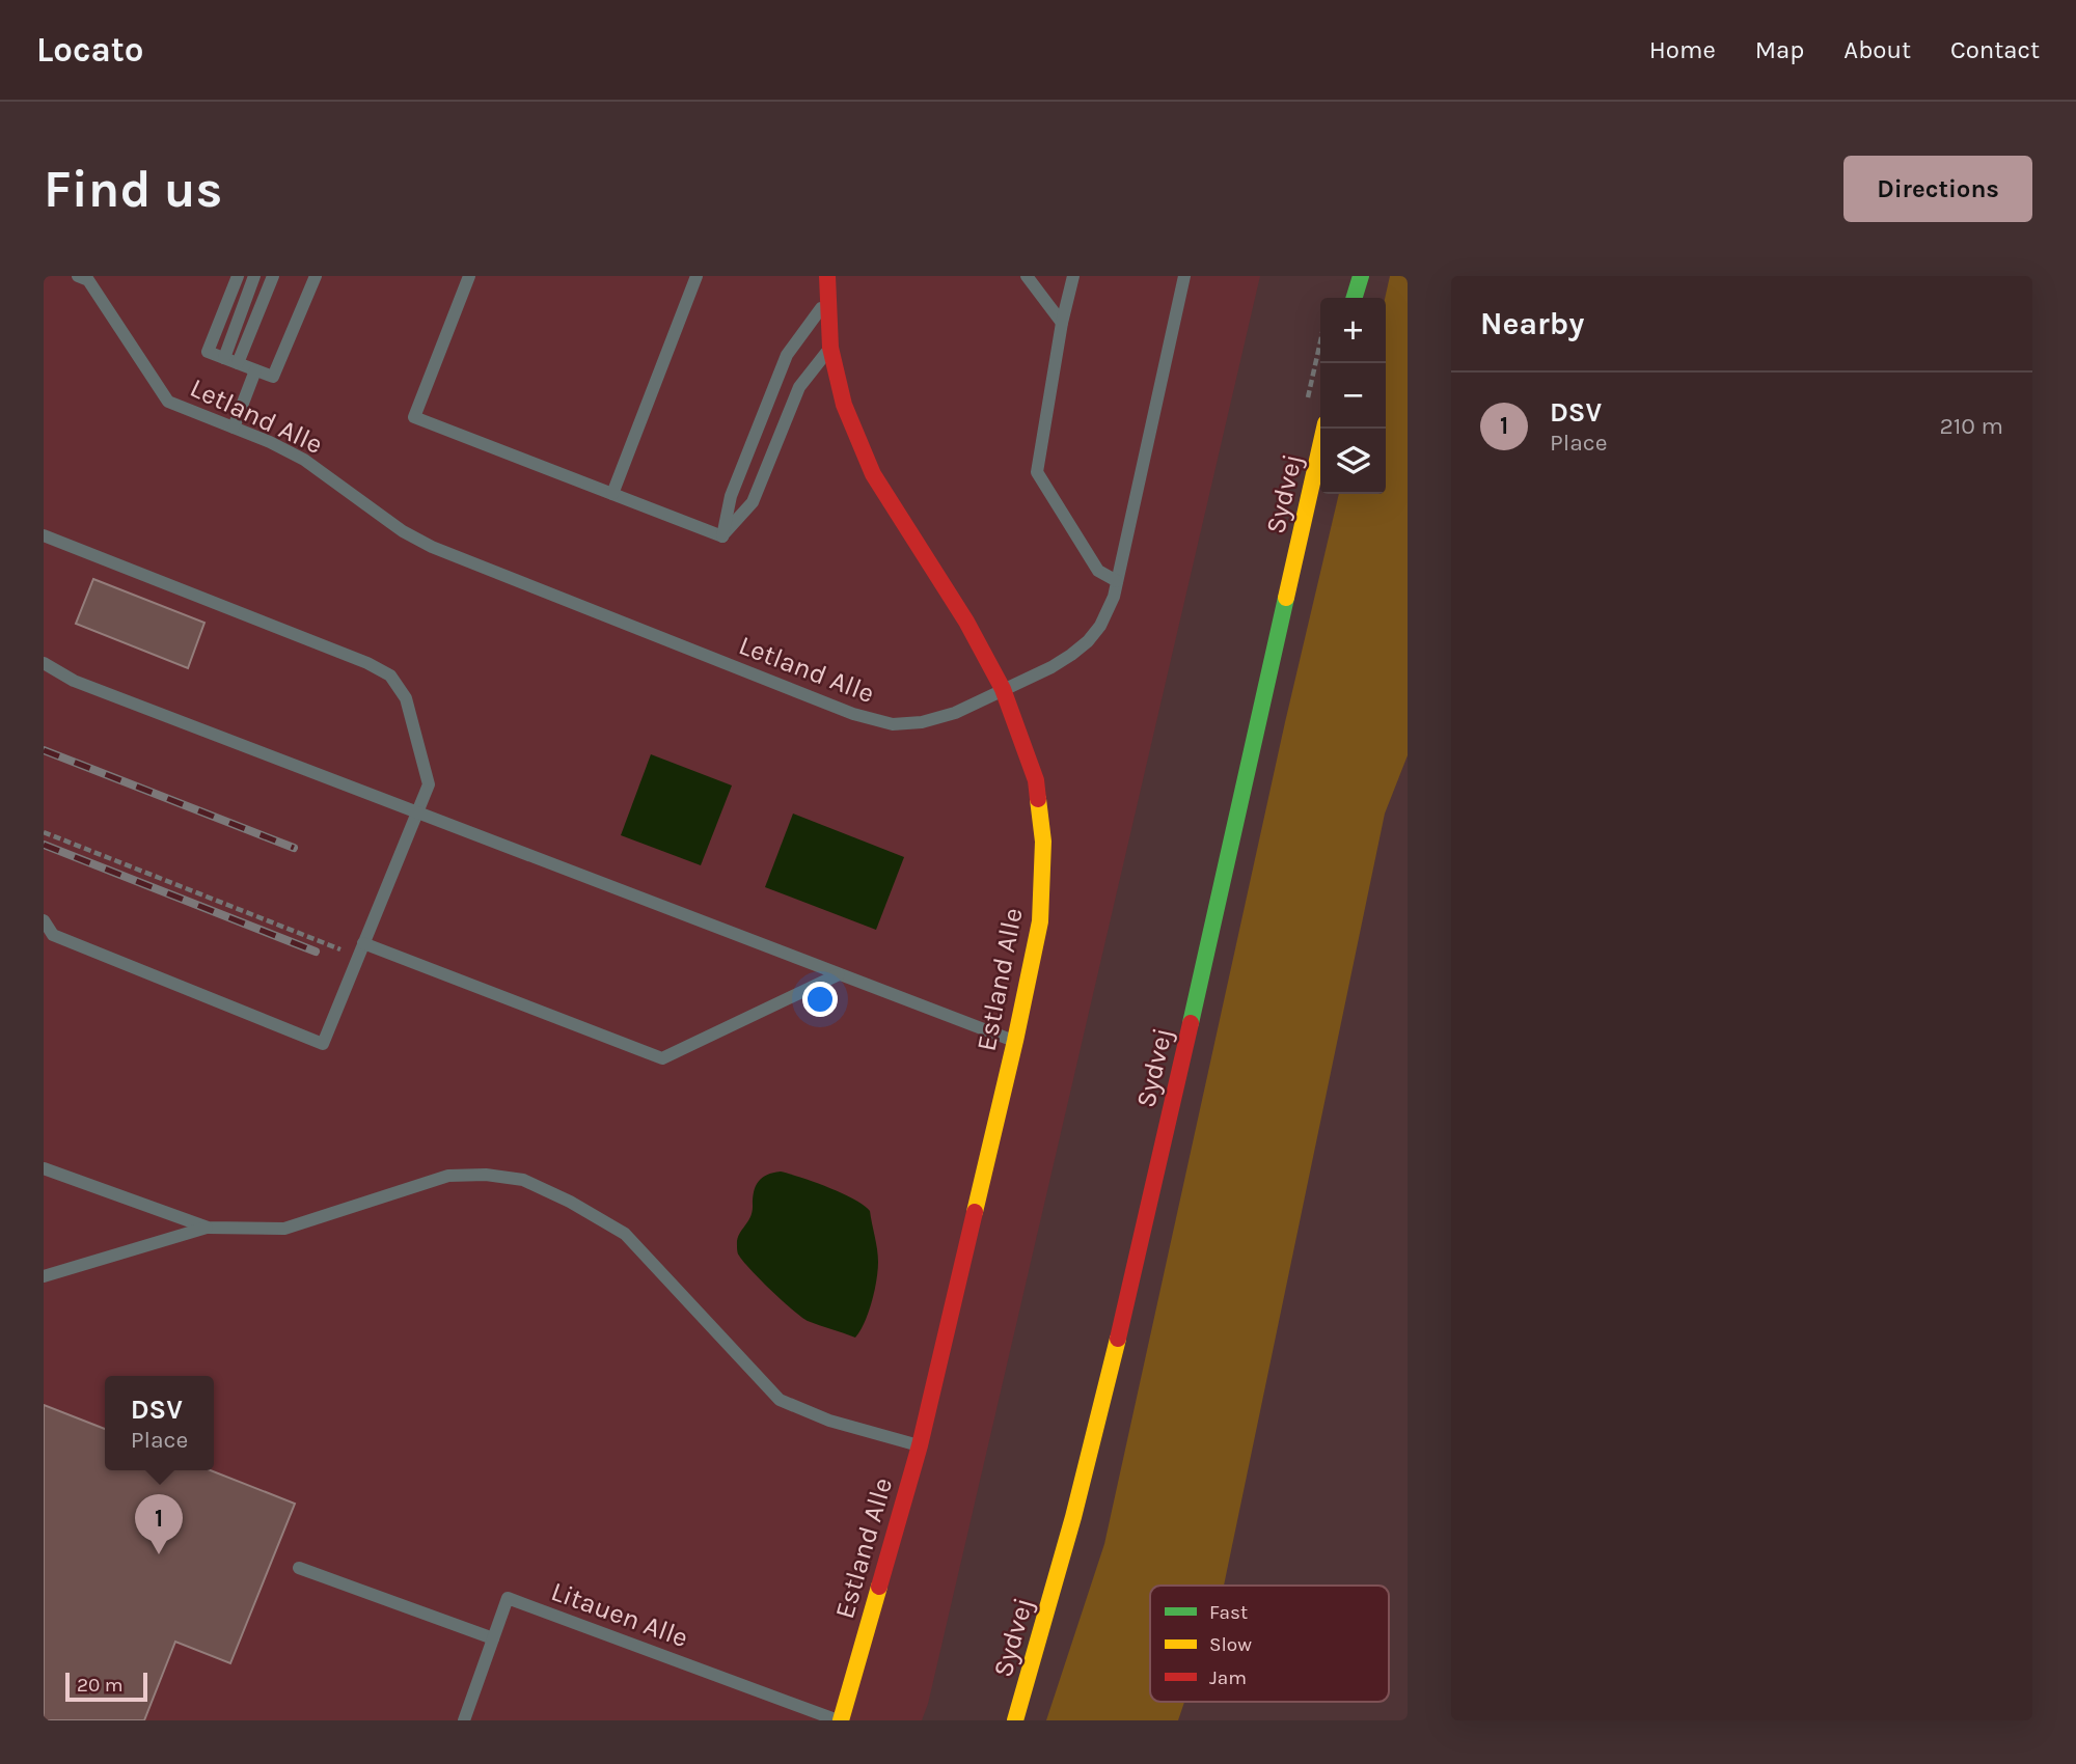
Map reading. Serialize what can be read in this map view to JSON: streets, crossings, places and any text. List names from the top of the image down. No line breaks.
{"streets":{"street":["Sydvej","Estland Alle"],"lane":["Letland Alle","Litauen Alle"]},"crossings":[["Letland Alle","Estland Alle"],["Estland Alle","Litauen Alle"]],"legend":["Fast","Slow","Jam"],"scale_bar":"20 m","page":{"header":"Locato","nav":["Home","Map","About","Contact"],"buttons":"Directions","title":"Find us","heading":"Nearby","map_buttons":["+","−"],"list":[{"mark":"1","name":"DSV","note":"Place","value":"210 m"}],"popup":["DSV","Place"],"pins":"1","scale":"20 m"}}
